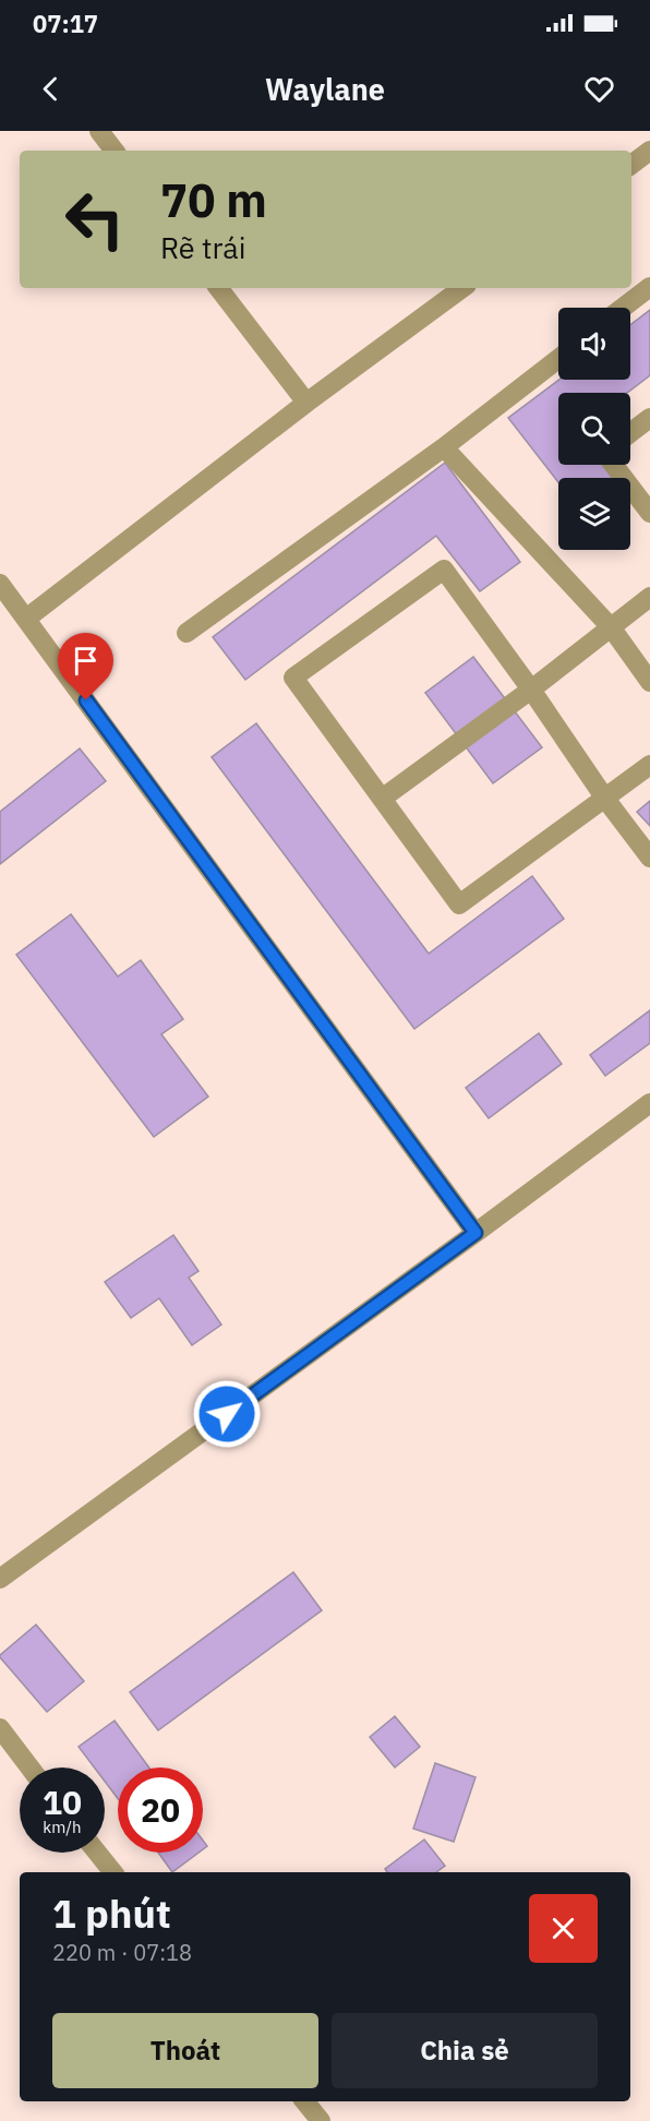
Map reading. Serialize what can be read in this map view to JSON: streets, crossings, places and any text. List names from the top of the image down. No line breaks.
{"page":{"status":"07:17","header":"Waylane","turn":["70 m","Rẽ trái"],"speed":"10 km/h","limit":"20","heading":["1 phút","220 m · 07:18"],"buttons":["Thoát","Chia sẻ"]}}
